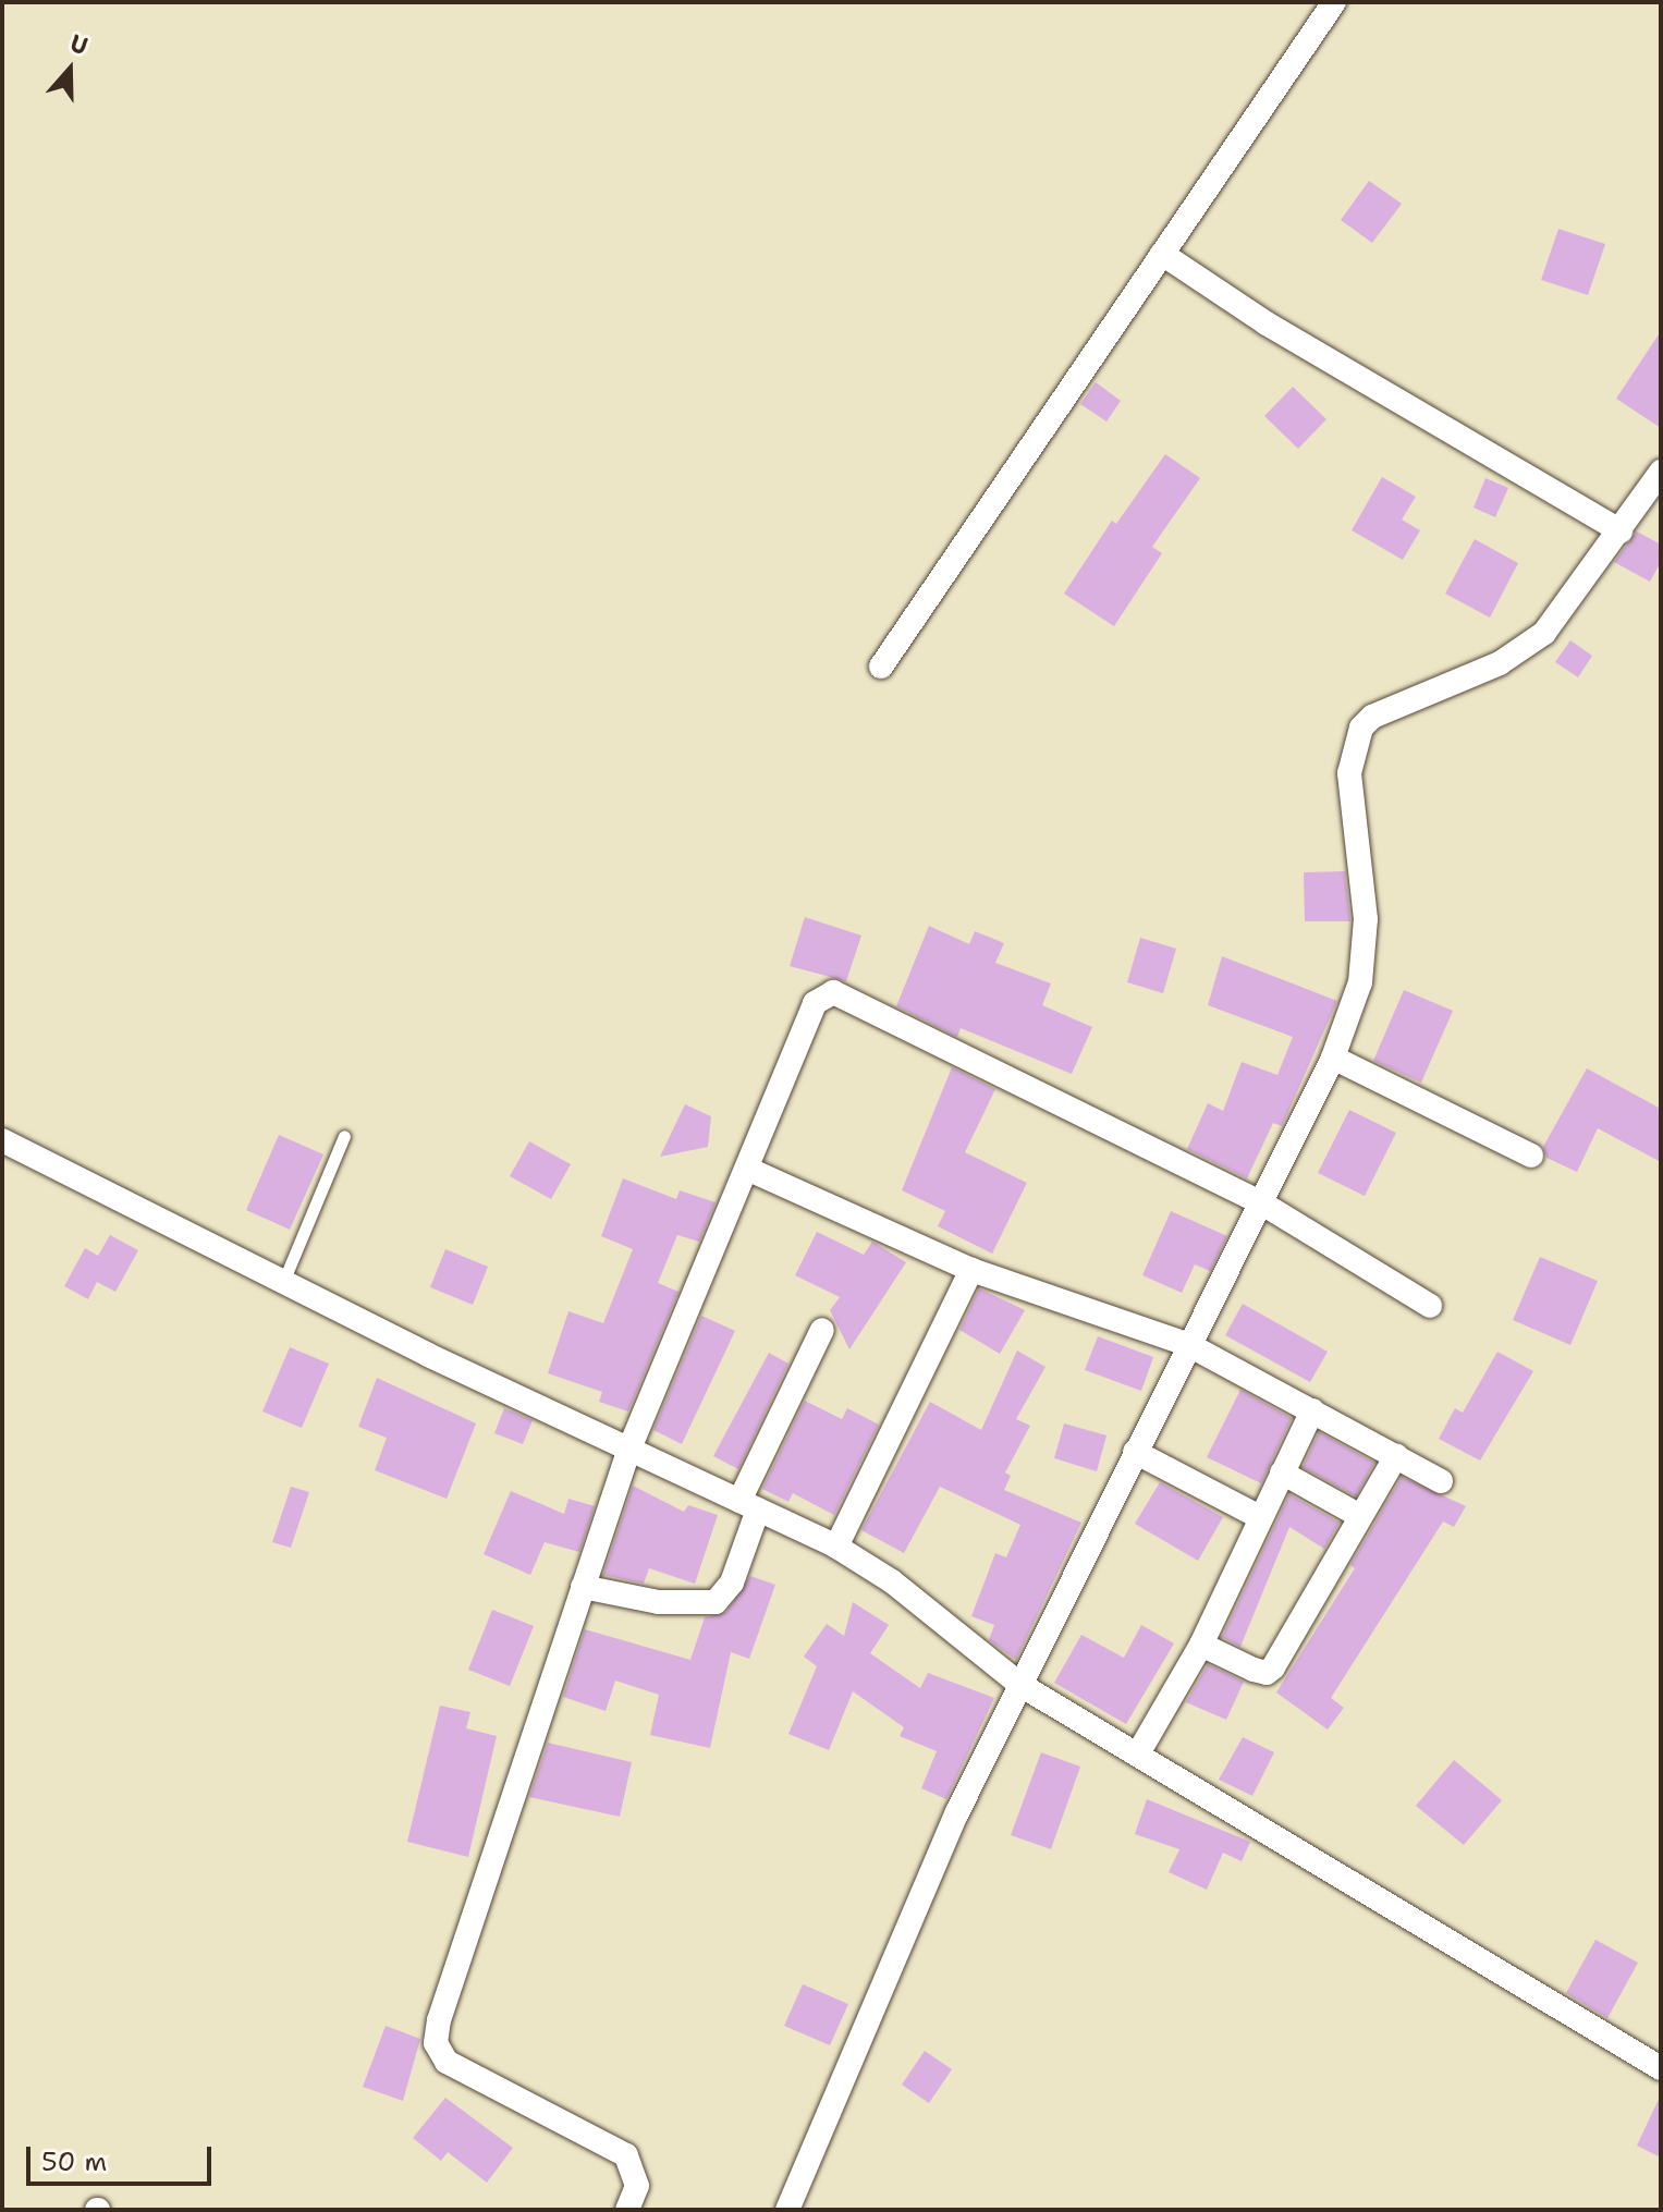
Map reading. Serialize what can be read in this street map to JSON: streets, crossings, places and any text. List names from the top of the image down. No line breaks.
{"scale_bar":"50 m","north":"top"}
